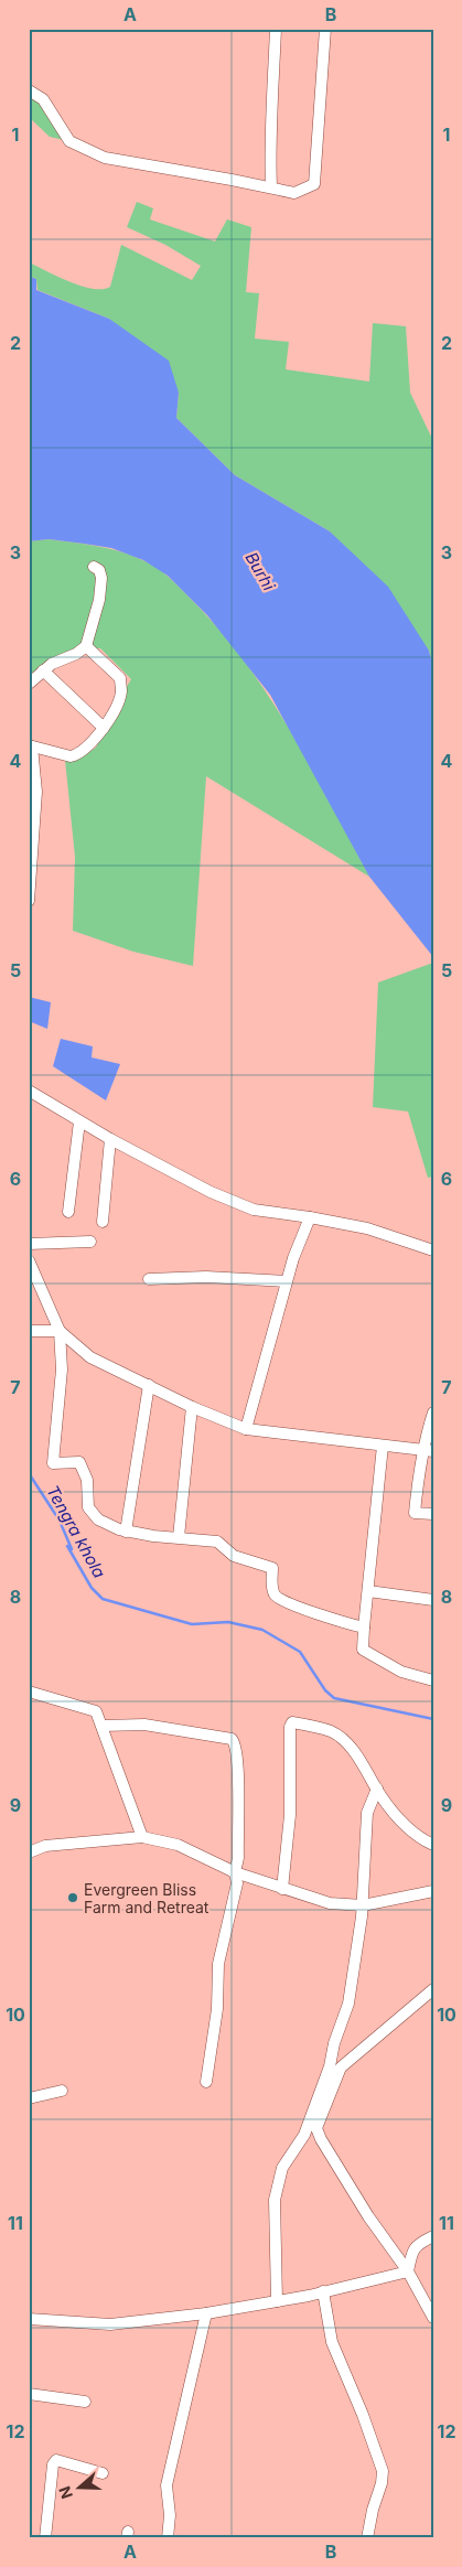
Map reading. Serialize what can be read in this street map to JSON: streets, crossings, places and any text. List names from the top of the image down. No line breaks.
{"water":["Burhi","Tengra khola"],"places":["Evergreen Bliss Farm and Retreat"],"north":"left","grid":{"columns":["A","B"],"rows":["1","2","3","4","5","6","7","8","9","10","11","12"]}}
